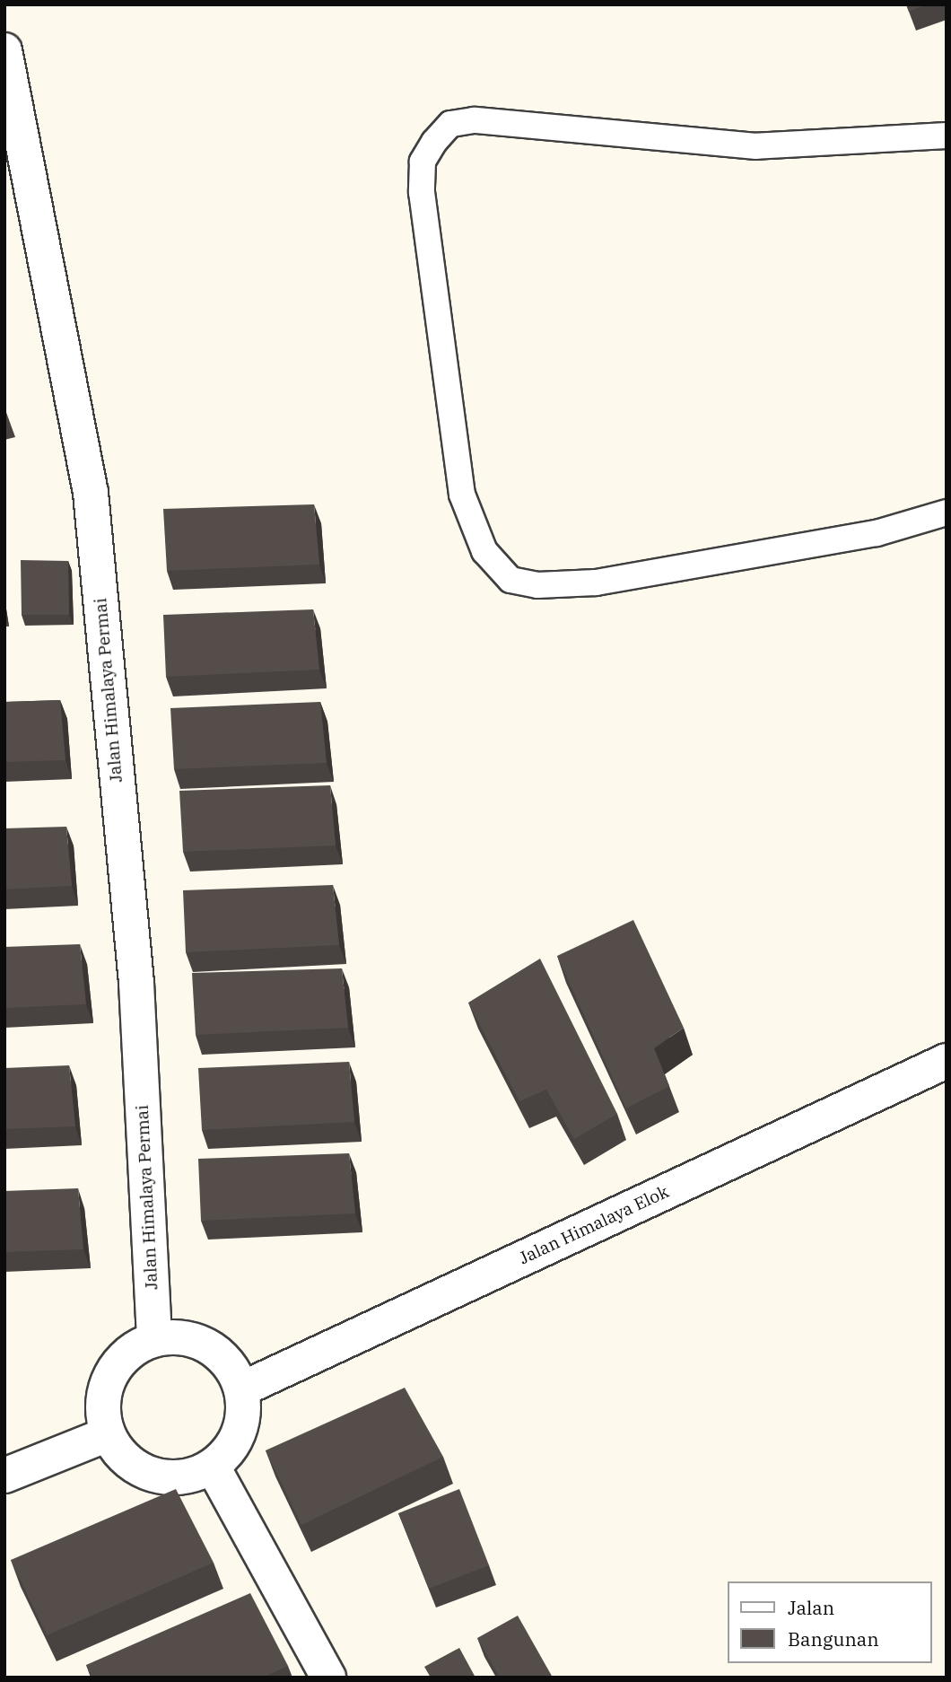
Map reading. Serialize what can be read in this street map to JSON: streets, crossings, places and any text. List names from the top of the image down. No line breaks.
{"streets":{"street":["Jalan Himalaya Permai","Jalan Himalaya Elok"]},"crossings":[["Jalan Himalaya Permai","Jalan Himalaya Elok"]],"legend":["Jalan","Bangunan"]}
